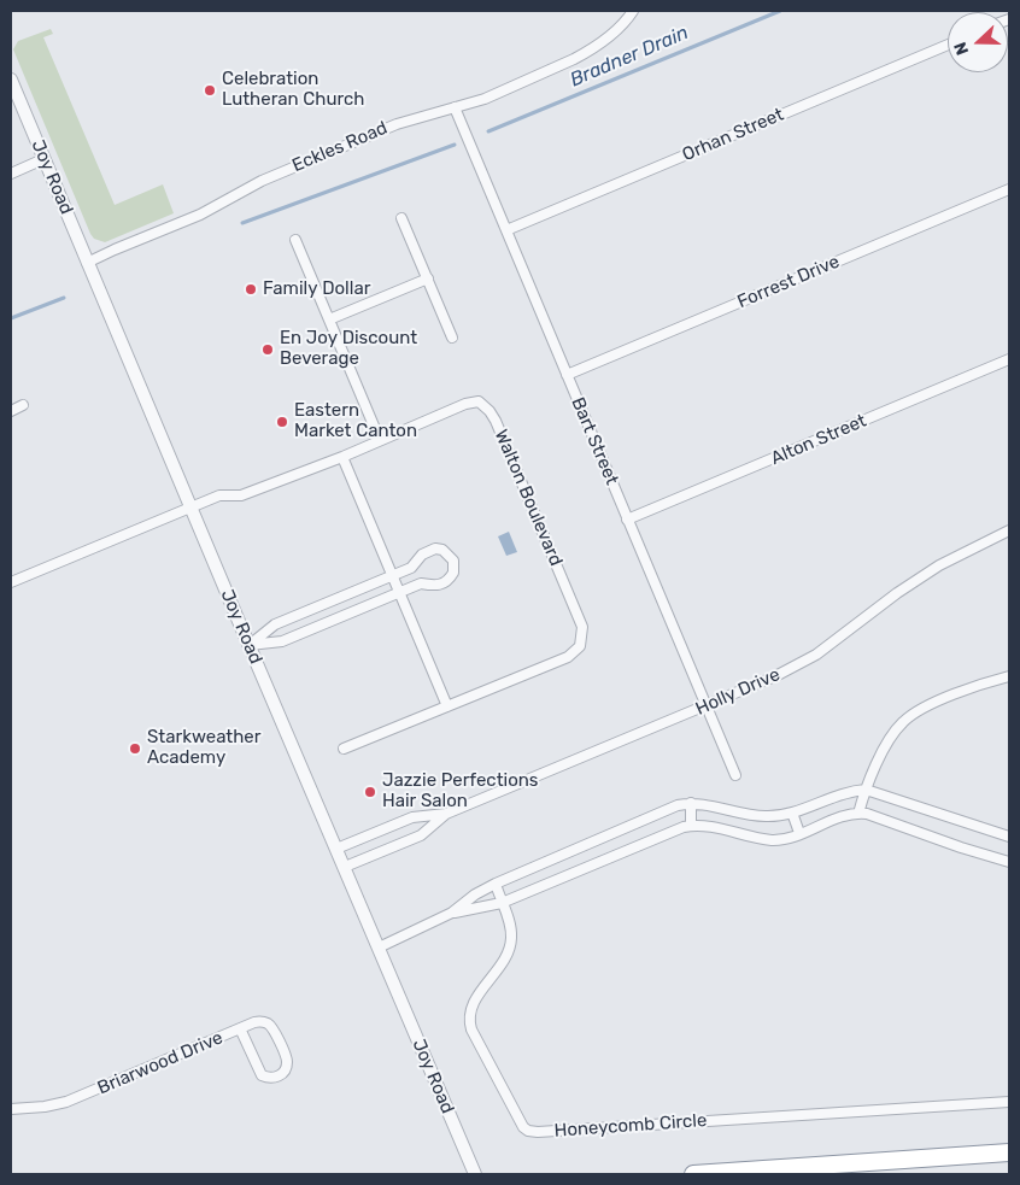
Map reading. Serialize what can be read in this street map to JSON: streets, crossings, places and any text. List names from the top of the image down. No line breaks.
{"streets":{"street":["Orhan Street","Eckles Road","Joy Road","Forrest Drive","Alton Street","Bart Street","Walton Boulevard","Holly Drive","Briarwood Drive","Honeycomb Circle"]},"crossings":[["Orhan Street","Bart Street"],["Eckles Road","Joy Road"],["Eckles Road","Bart Street"],["Joy Road","Walton Boulevard"],["Joy Road","Holly Drive"],["Forrest Drive","Bart Street"],["Alton Street","Bart Street"],["Bart Street","Holly Drive"]],"water":["Bradner Drain"],"places":["Celebration Lutheran Church","Family Dollar","En Joy Discount Beverage","Eastern Market Canton","Starkweather Academy","Jazzie Perfections Hair Salon"],"north":"left"}
